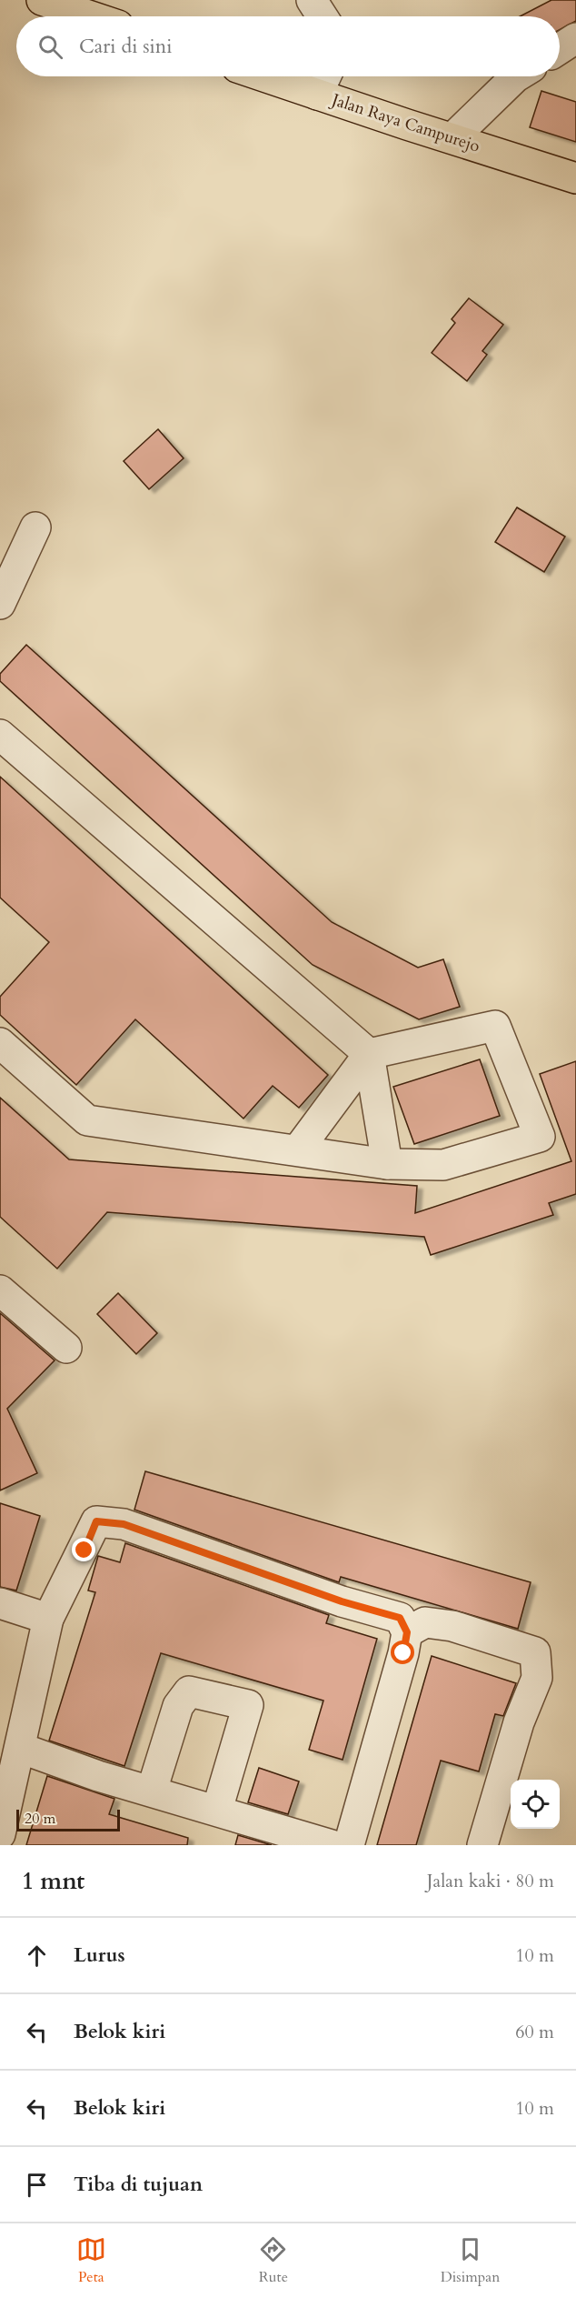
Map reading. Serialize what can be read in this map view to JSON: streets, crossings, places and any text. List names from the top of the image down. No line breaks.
{"streets":{"main road":["Jalan Raya Campurejo"]},"scale_bar":"20 m","page":{"search":"Cari di sini","scale":"20 m","heading":["1 mnt","Jalan kaki · 80 m"],"list":[["Lurus","10 m"],["Belok kiri","60 m"],["Belok kiri","10 m"],"Tiba di tujuan"],"nav":["Peta","Rute","Disimpan"]}}
